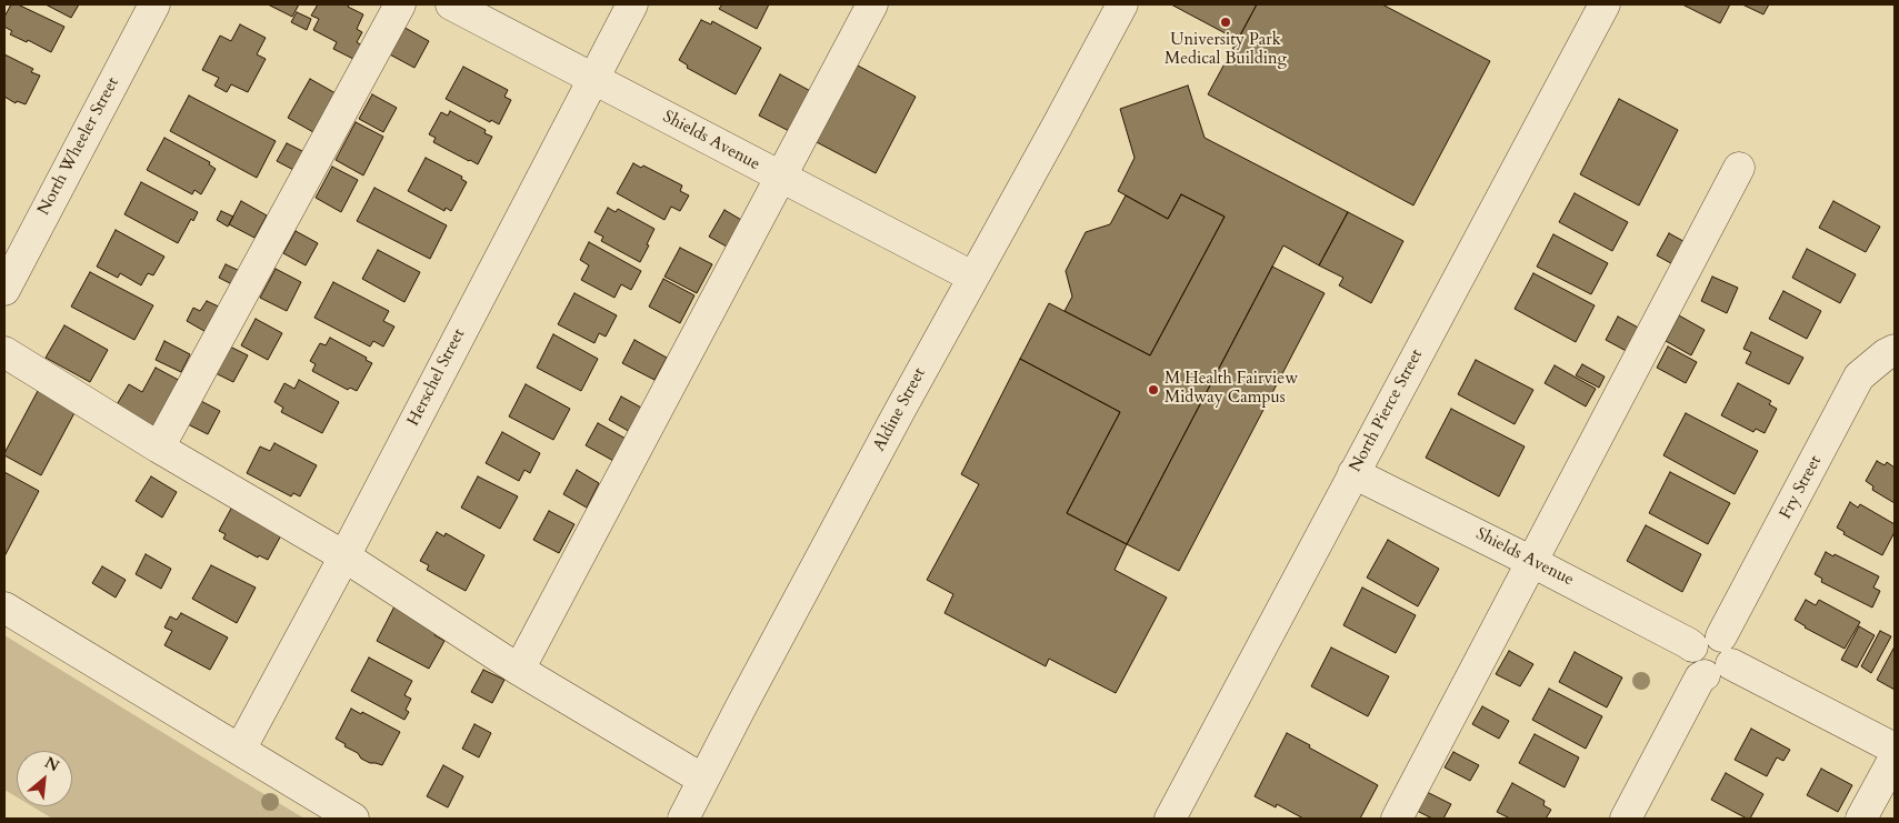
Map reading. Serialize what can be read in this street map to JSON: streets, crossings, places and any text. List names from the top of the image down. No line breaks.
{"streets":{"street":["Shields Avenue","North Wheeler Street","Herschel Street","Aldine Street","North Pierce Street","Fry Street"]},"crossings":[["Shields Avenue","Herschel Street"],["Shields Avenue","Aldine Street"],["Shields Avenue","North Pierce Street"],["Shields Avenue","Fry Street"]],"places":["University Park Medical Building","M Health Fairview Midway Campus"],"north":"top right"}
